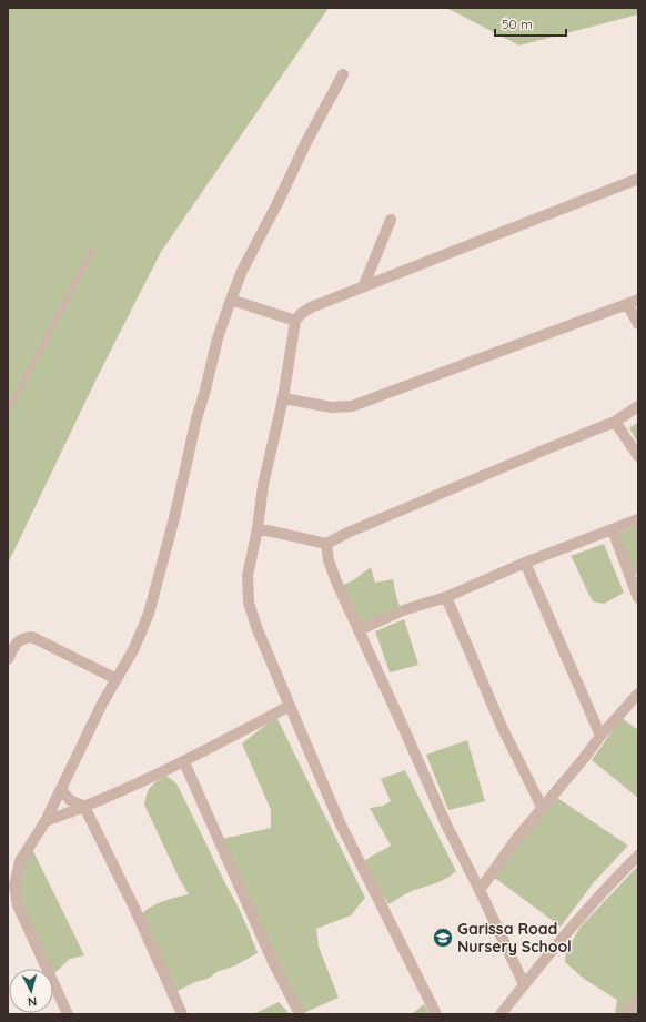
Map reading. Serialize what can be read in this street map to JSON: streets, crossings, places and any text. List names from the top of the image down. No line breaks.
{"places":{"school or university":["Garissa Road Nursery School"]},"scale_bar":"50 m","north":"bottom"}
